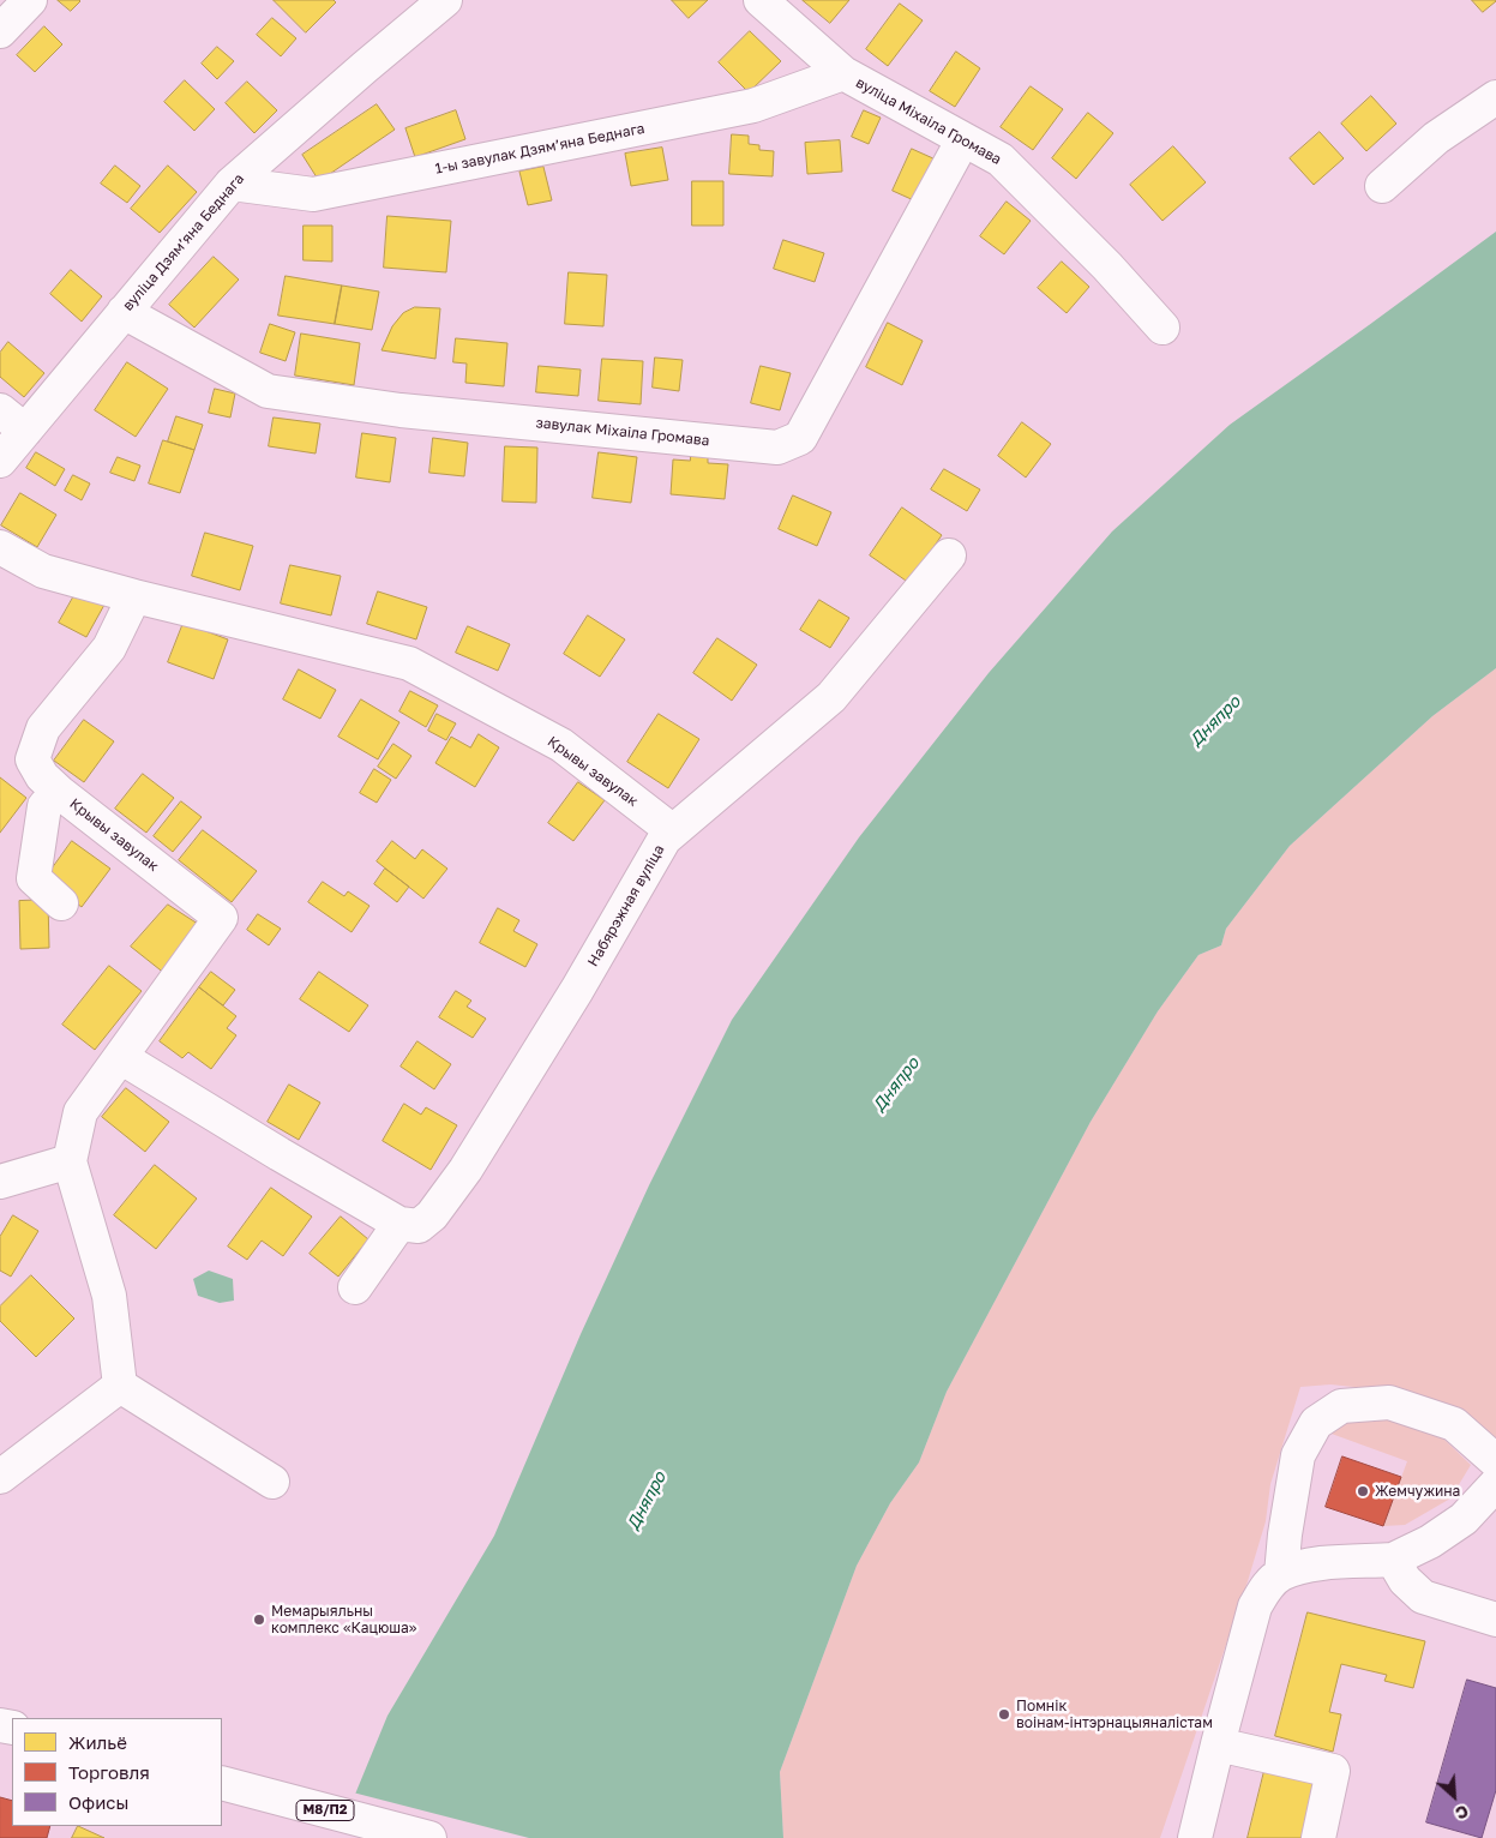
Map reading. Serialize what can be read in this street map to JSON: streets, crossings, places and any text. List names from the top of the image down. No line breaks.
{"streets":{"street":["вуліца Міхаіла Громава","1-ы завулак Дзямʼяна Беднага","вуліца Дзямʼяна Беднага","завулак Міхаіла Громава","Крывы завулак","Набярэжная вуліца","М8/П2"]},"crossings":[["вуліца Міхаіла Громава","1-ы завулак Дзямʼяна Беднага"],["вуліца Міхаіла Громава","завулак Міхаіла Громава"],["1-ы завулак Дзямʼяна Беднага","вуліца Дзямʼяна Беднага"],["вуліца Дзямʼяна Беднага","завулак Міхаіла Громава"],["Крывы завулак","Набярэжная вуліца"]],"water":["Дняпро"],"places":["Жемчужина","Мемарыяльны комплекс «Кацюша»","Помнік воінам-інтэрнацыяналістам"],"legend":["Жильё","Торговля","Офисы"],"north":"bottom right"}
